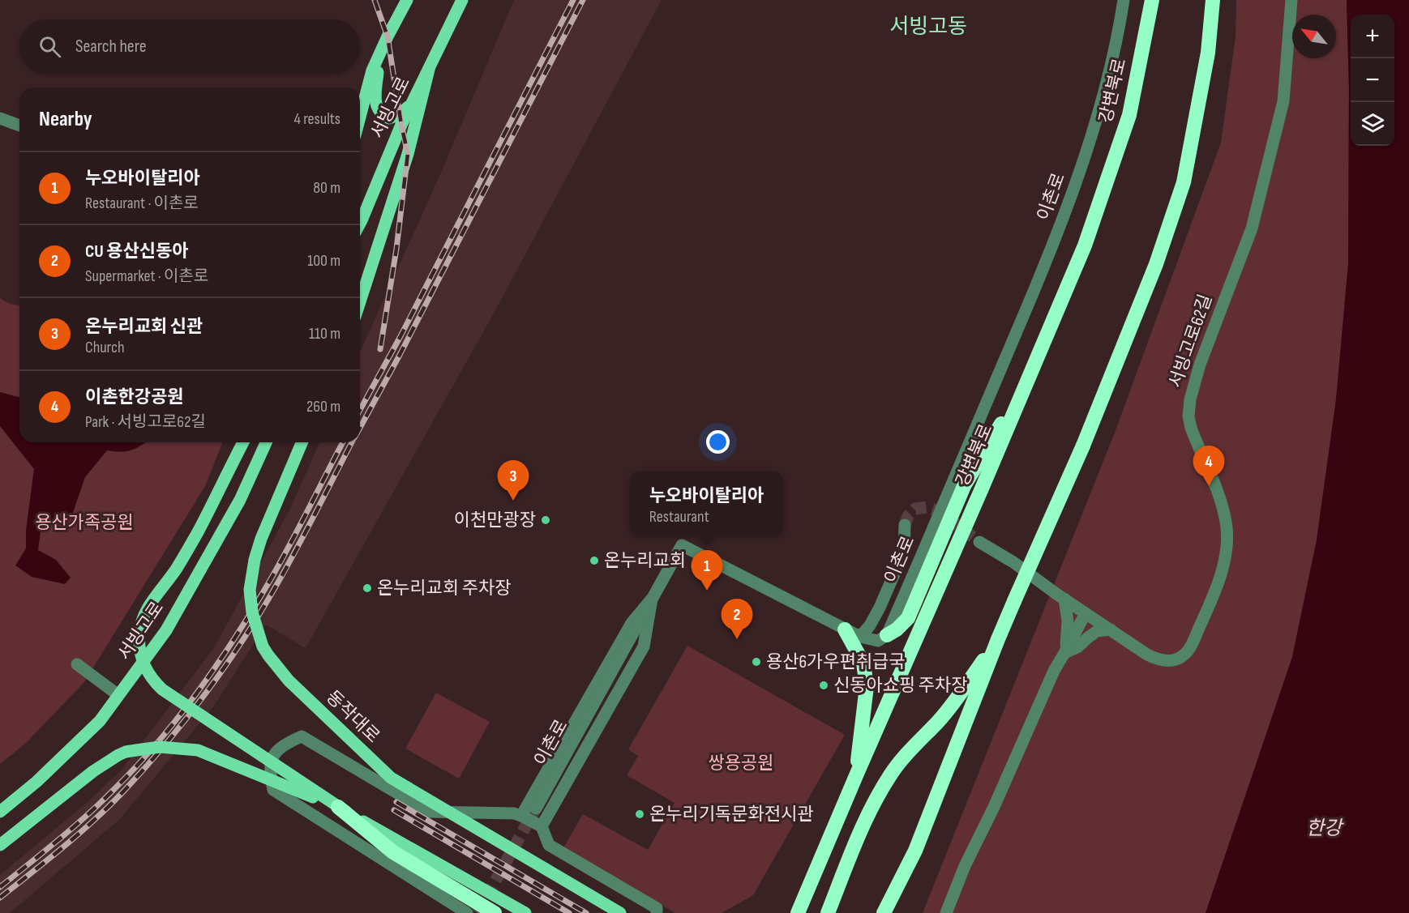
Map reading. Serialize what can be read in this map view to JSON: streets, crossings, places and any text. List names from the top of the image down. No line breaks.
{"streets":{"highway":["강변북로"],"main road":["서빙고로","동작대로"],"street":["이촌로","서빙고로62길"]},"districts":["서빙고동"],"water":["한강"],"parks":["용산가족공원","쌍용공원"],"places":["이천만광장","온누리교회","온누리교회 주차장","용산6가우편취급국","신동아쇼핑 주차장","온누리기독문화전시관"],"north":"top left","page":{"map_buttons":["+","−"],"search":"Search here","heading":["Nearby","4 results"],"list":[{"mark":"1","name":"누오바이탈리아","note":"Restaurant · 이촌로","value":"80 m"},{"mark":"2","name":"CU 용산신동아","note":"Supermarket · 이촌로","value":"100 m"},{"mark":"3","name":"온누리교회 신관","note":"Church","value":"110 m"},{"mark":"4","name":"이촌한강공원","note":"Park · 서빙고로62길","value":"260 m"}],"pins":["4","3","1","2"],"popup":["누오바이탈리아","Restaurant"]}}
